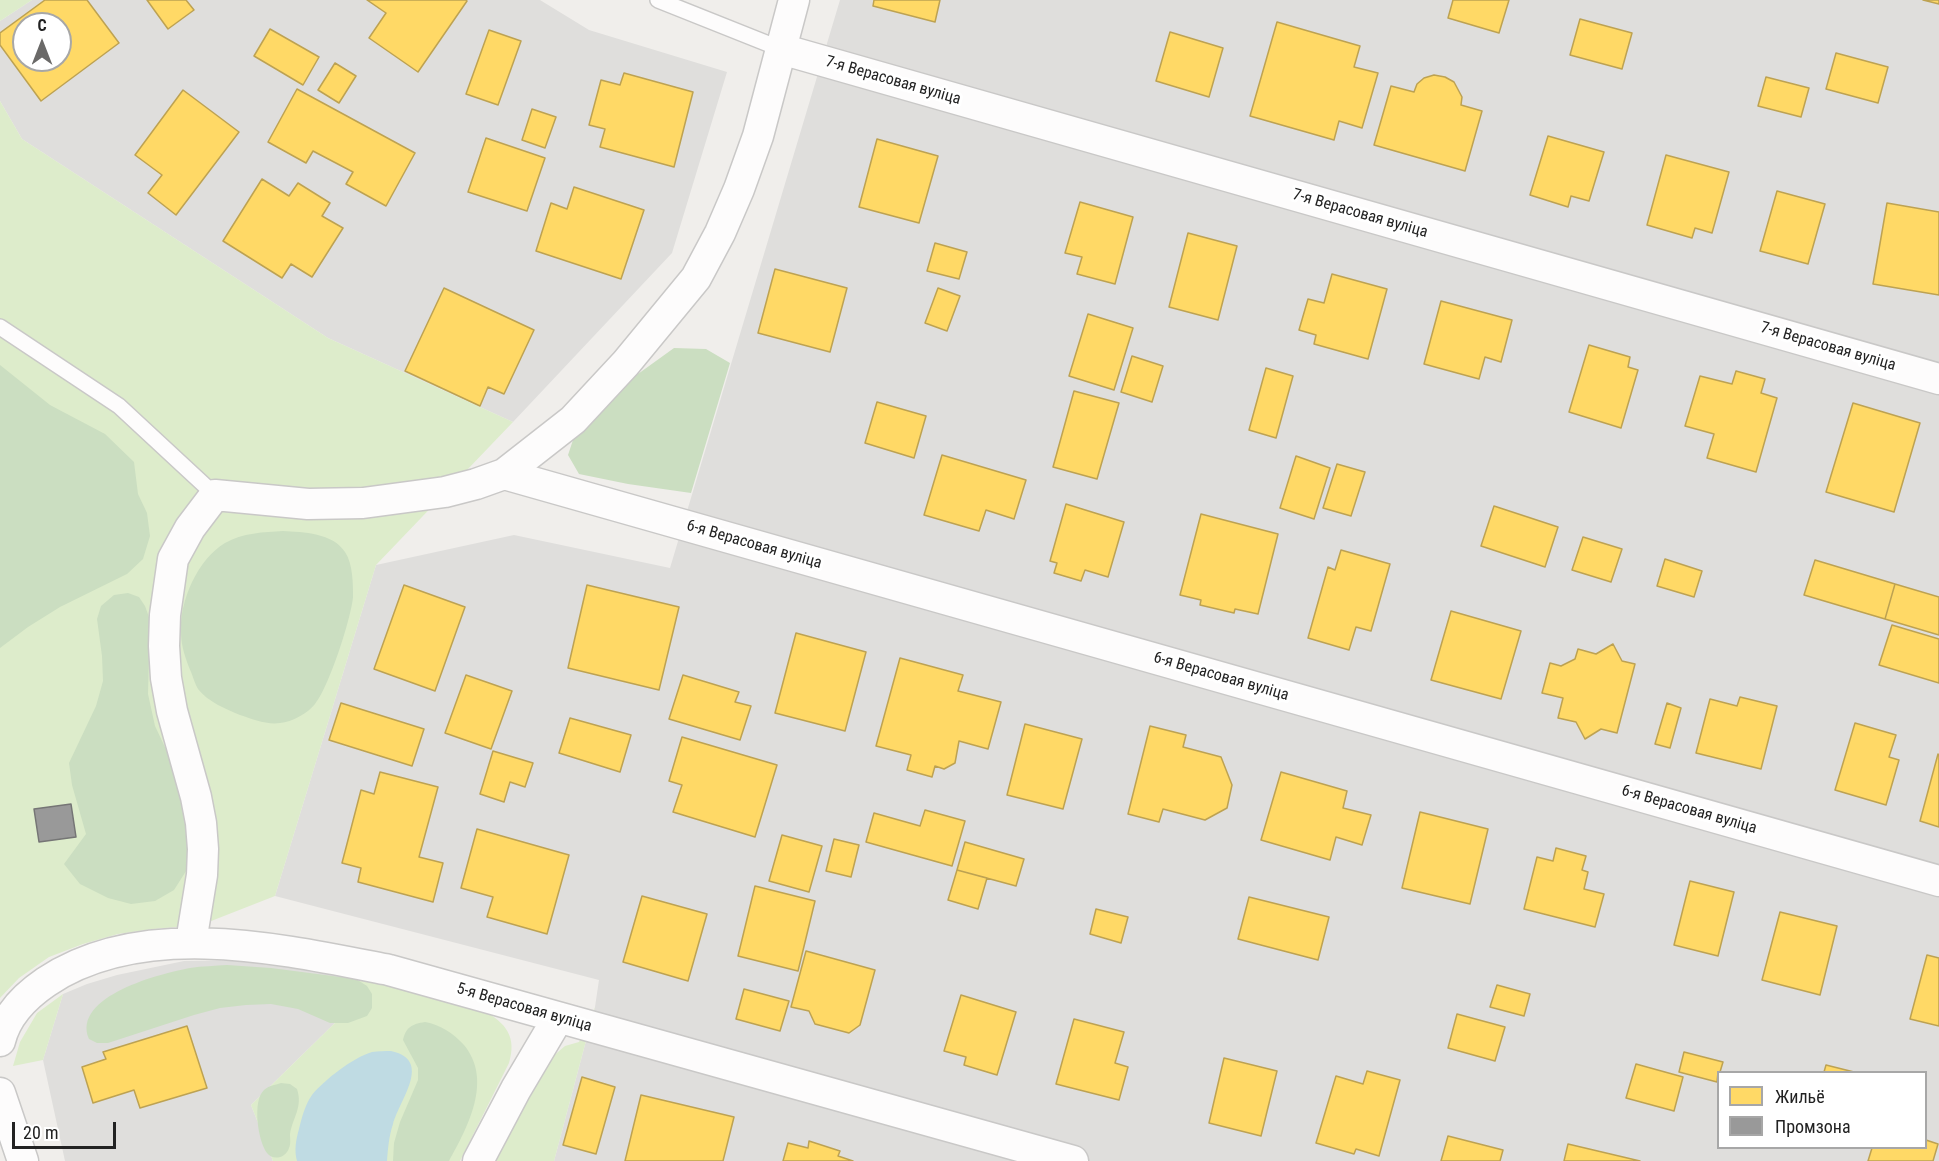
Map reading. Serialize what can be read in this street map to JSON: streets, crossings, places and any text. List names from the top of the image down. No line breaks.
{"streets":{"street":["7-я Верасовая вуліца","6-я Верасовая вуліца","5-я Верасовая вуліца"]},"legend":["Жильё","Промзона"],"scale_bar":"20 m","north":"top"}
